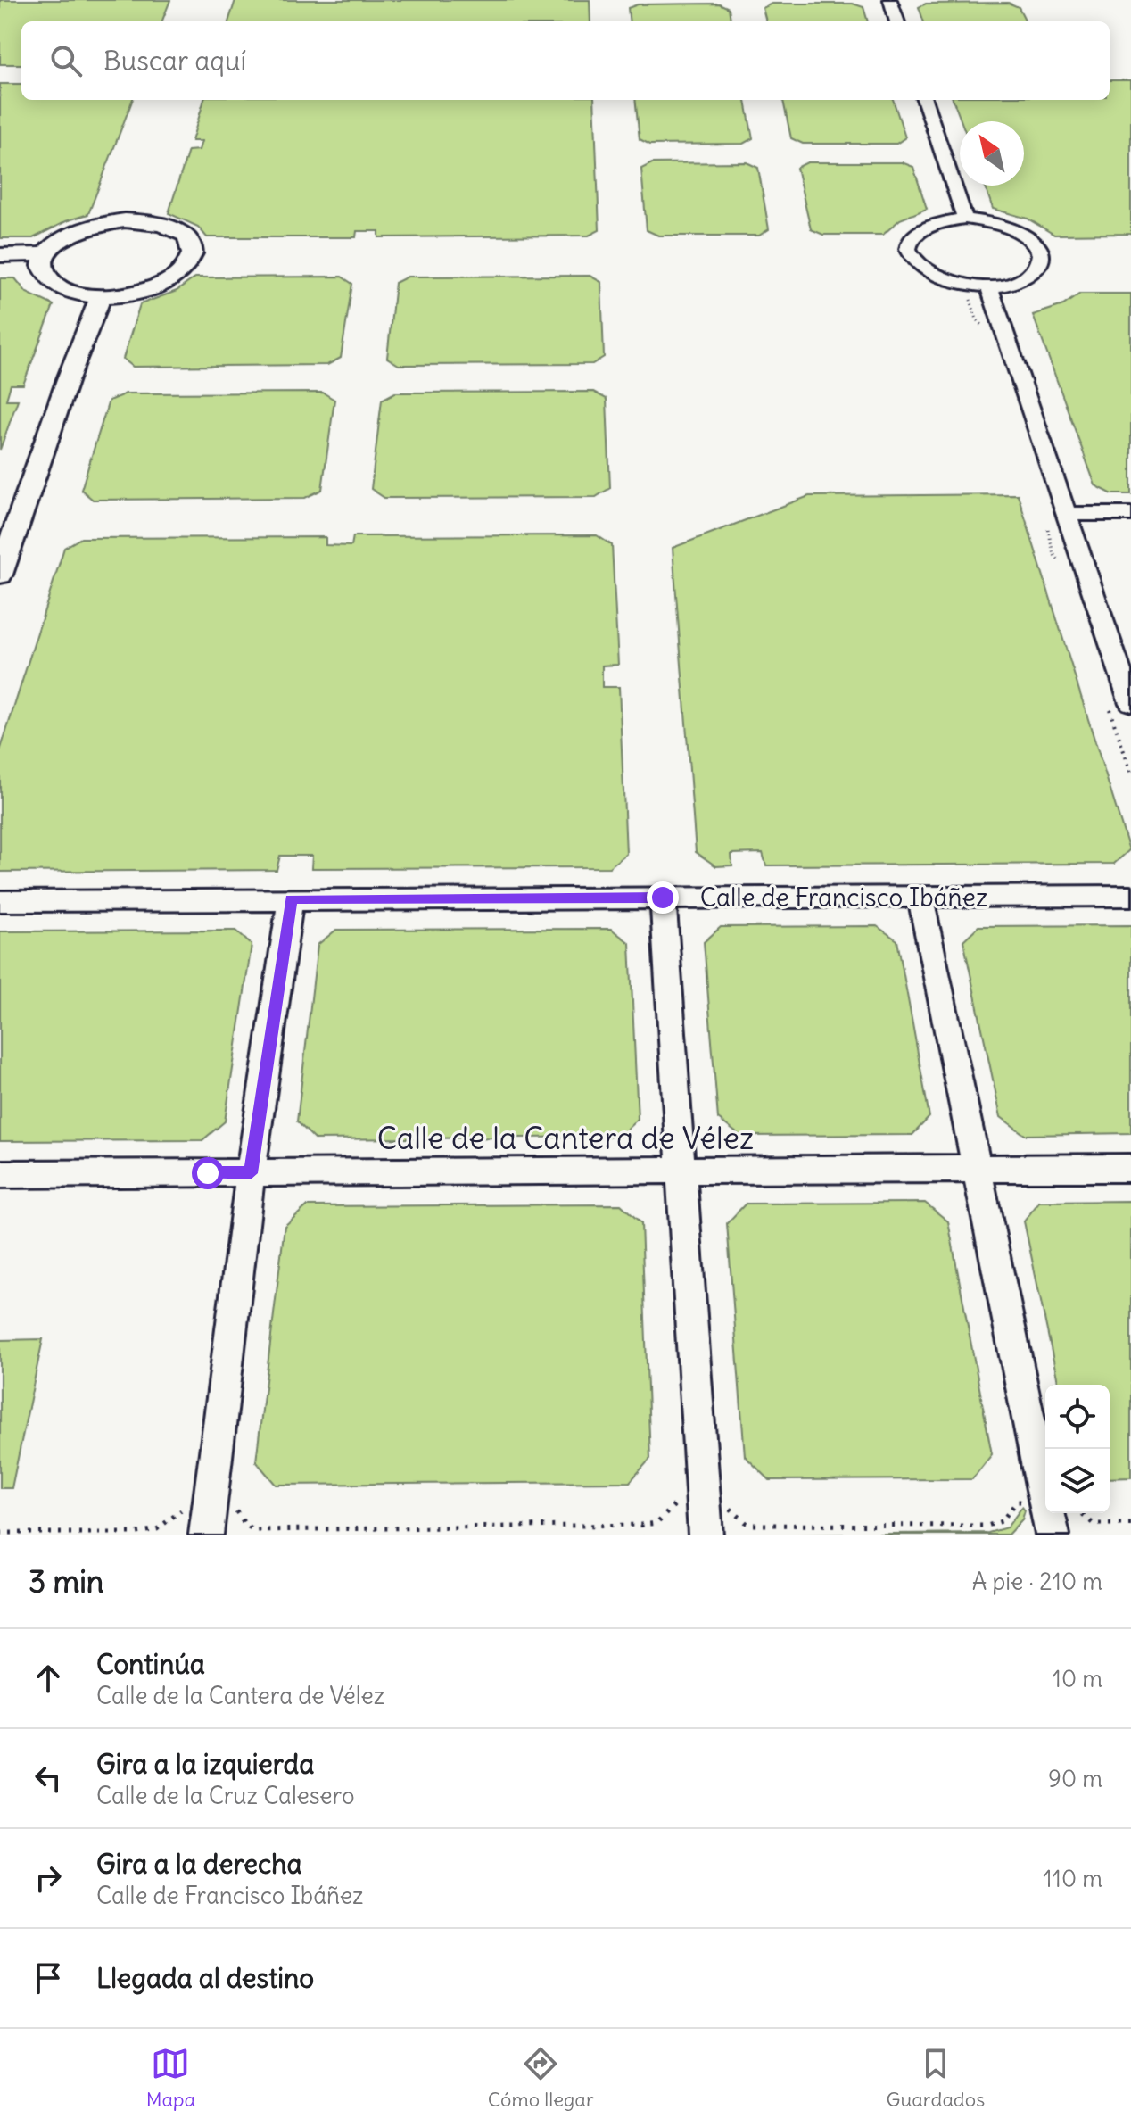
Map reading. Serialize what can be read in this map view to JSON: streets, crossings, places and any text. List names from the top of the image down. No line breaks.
{"streets":{"street":["Calle de Francisco Ibáñez","Calle de la Cantera de Vélez"]},"north":"top left","page":{"search":"Buscar aquí","heading":["3 min","A pie · 210 m"],"list":[["Continúa","Calle de la Cantera de Vélez","10 m"],["Gira a la izquierda","Calle de la Cruz Calesero","90 m"],["Gira a la derecha","Calle de Francisco Ibáñez","110 m"],"Llegada al destino"],"nav":["Mapa","Cómo llegar","Guardados"]}}
